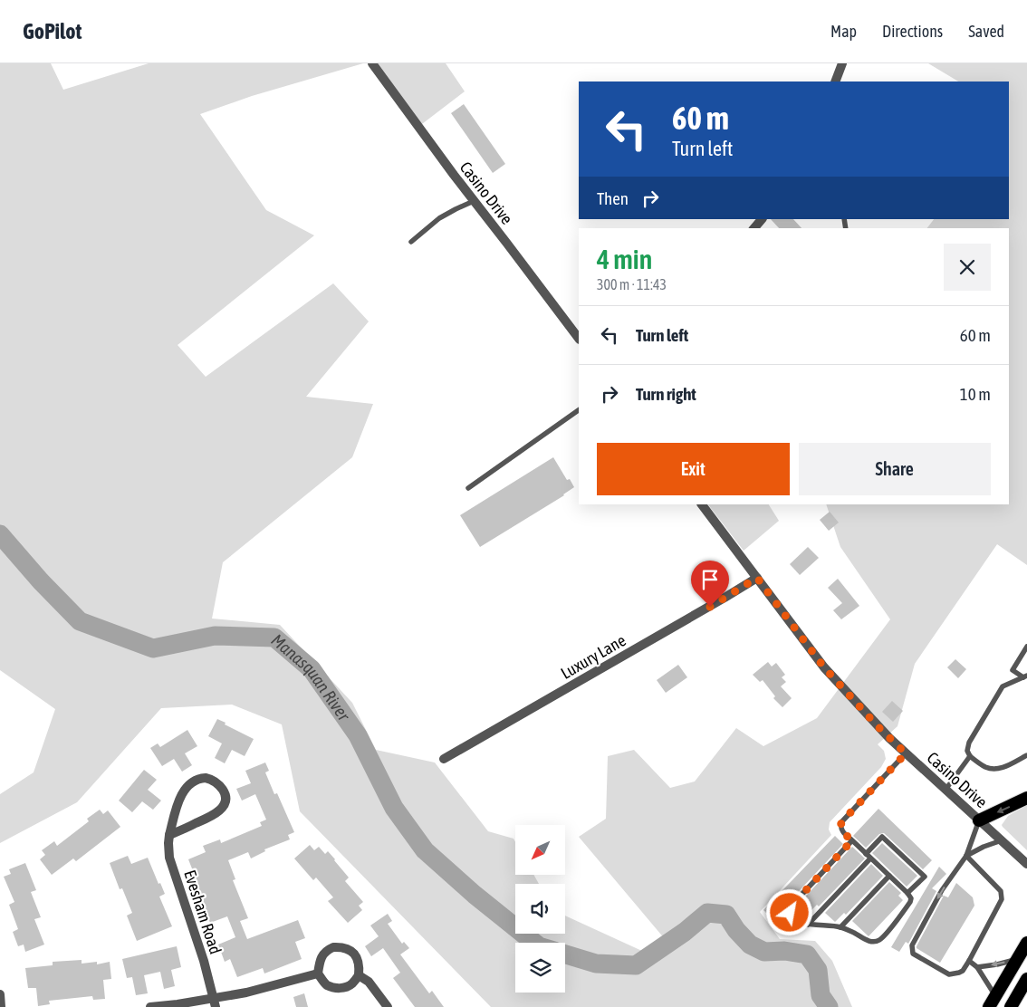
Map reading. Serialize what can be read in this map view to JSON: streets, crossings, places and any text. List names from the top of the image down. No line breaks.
{"streets":{"street":["Casino Drive","Luxury Lane","Evesham Road"]},"crossings":[["Casino Drive","Luxury Lane"]],"water":["Manasquan River"],"north":"bottom left","page":{"header":"GoPilot","nav":["Map","Directions","Saved"],"turn":["60 m","Turn left"],"then":"Then","heading":["4 min","300 m · 11:43"],"list":[{"name":"Turn left","value":"60 m"},{"name":"Turn right","value":"10 m"}],"buttons":["Exit","Share"]}}
